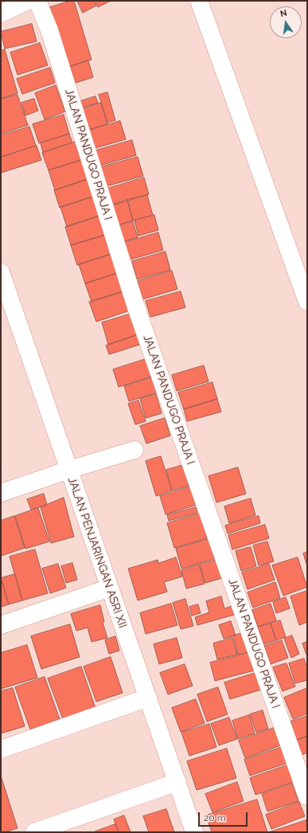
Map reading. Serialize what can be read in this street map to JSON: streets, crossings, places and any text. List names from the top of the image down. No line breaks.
{"streets":{"street":["JALAN PANDUGO PRAJA I","JALAN PENJARINGAN ASRI XII"]},"scale_bar":"20 m","north":"top"}
